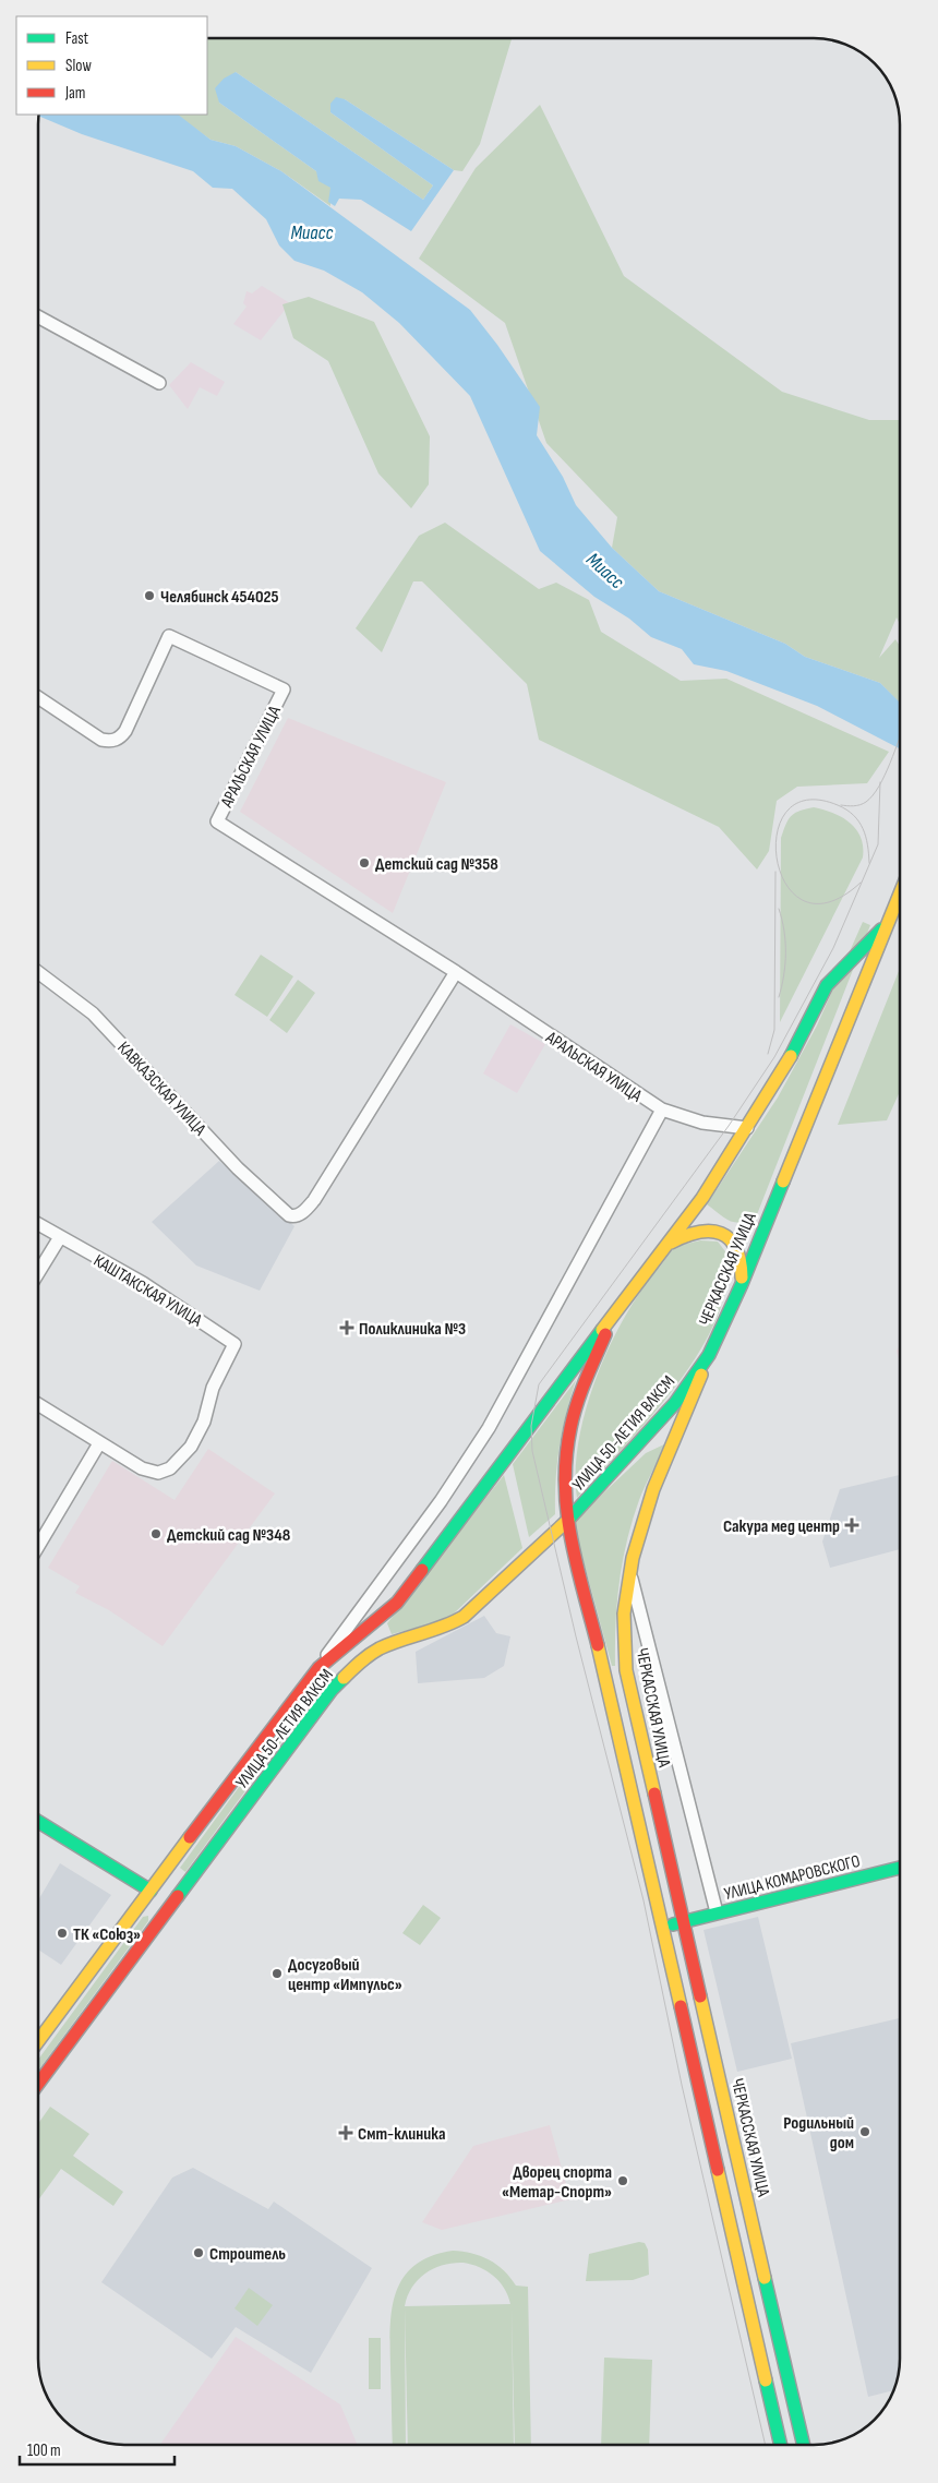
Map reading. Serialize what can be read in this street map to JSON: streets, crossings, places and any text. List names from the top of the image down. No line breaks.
{"streets":{"main road":["ЧЕРКАССКАЯ УЛИЦА","УЛИЦА 50-ЛЕТИЯ ВЛКСМ","УЛИЦА КОМАРОВСКОГО"],"street":["АРАЛЬСКАЯ УЛИЦА","КАВКАЗСКАЯ УЛИЦА","КАШТАКСКАЯ УЛИЦА"]},"crossings":[["АРАЛЬСКАЯ УЛИЦА","КАВКАЗСКАЯ УЛИЦА"],["ЧЕРКАССКАЯ УЛИЦА","УЛИЦА 50-ЛЕТИЯ ВЛКСМ"],["ЧЕРКАССКАЯ УЛИЦА","УЛИЦА КОМАРОВСКОГО"]],"water":["Миасс"],"places":{"other":["Челябинск 454025","Детский сад №358","Детский сад №348","ТК «Союз»","Досуговый центр «Импульс»","Родильный дом","Дворец спорта «Метар-Спорт»","Cтроитель"],"health":["Поликлиника №3","Сакура мед центр","Смт-клиника"]},"legend":["Fast","Slow","Jam"],"scale_bar":"100 m"}
